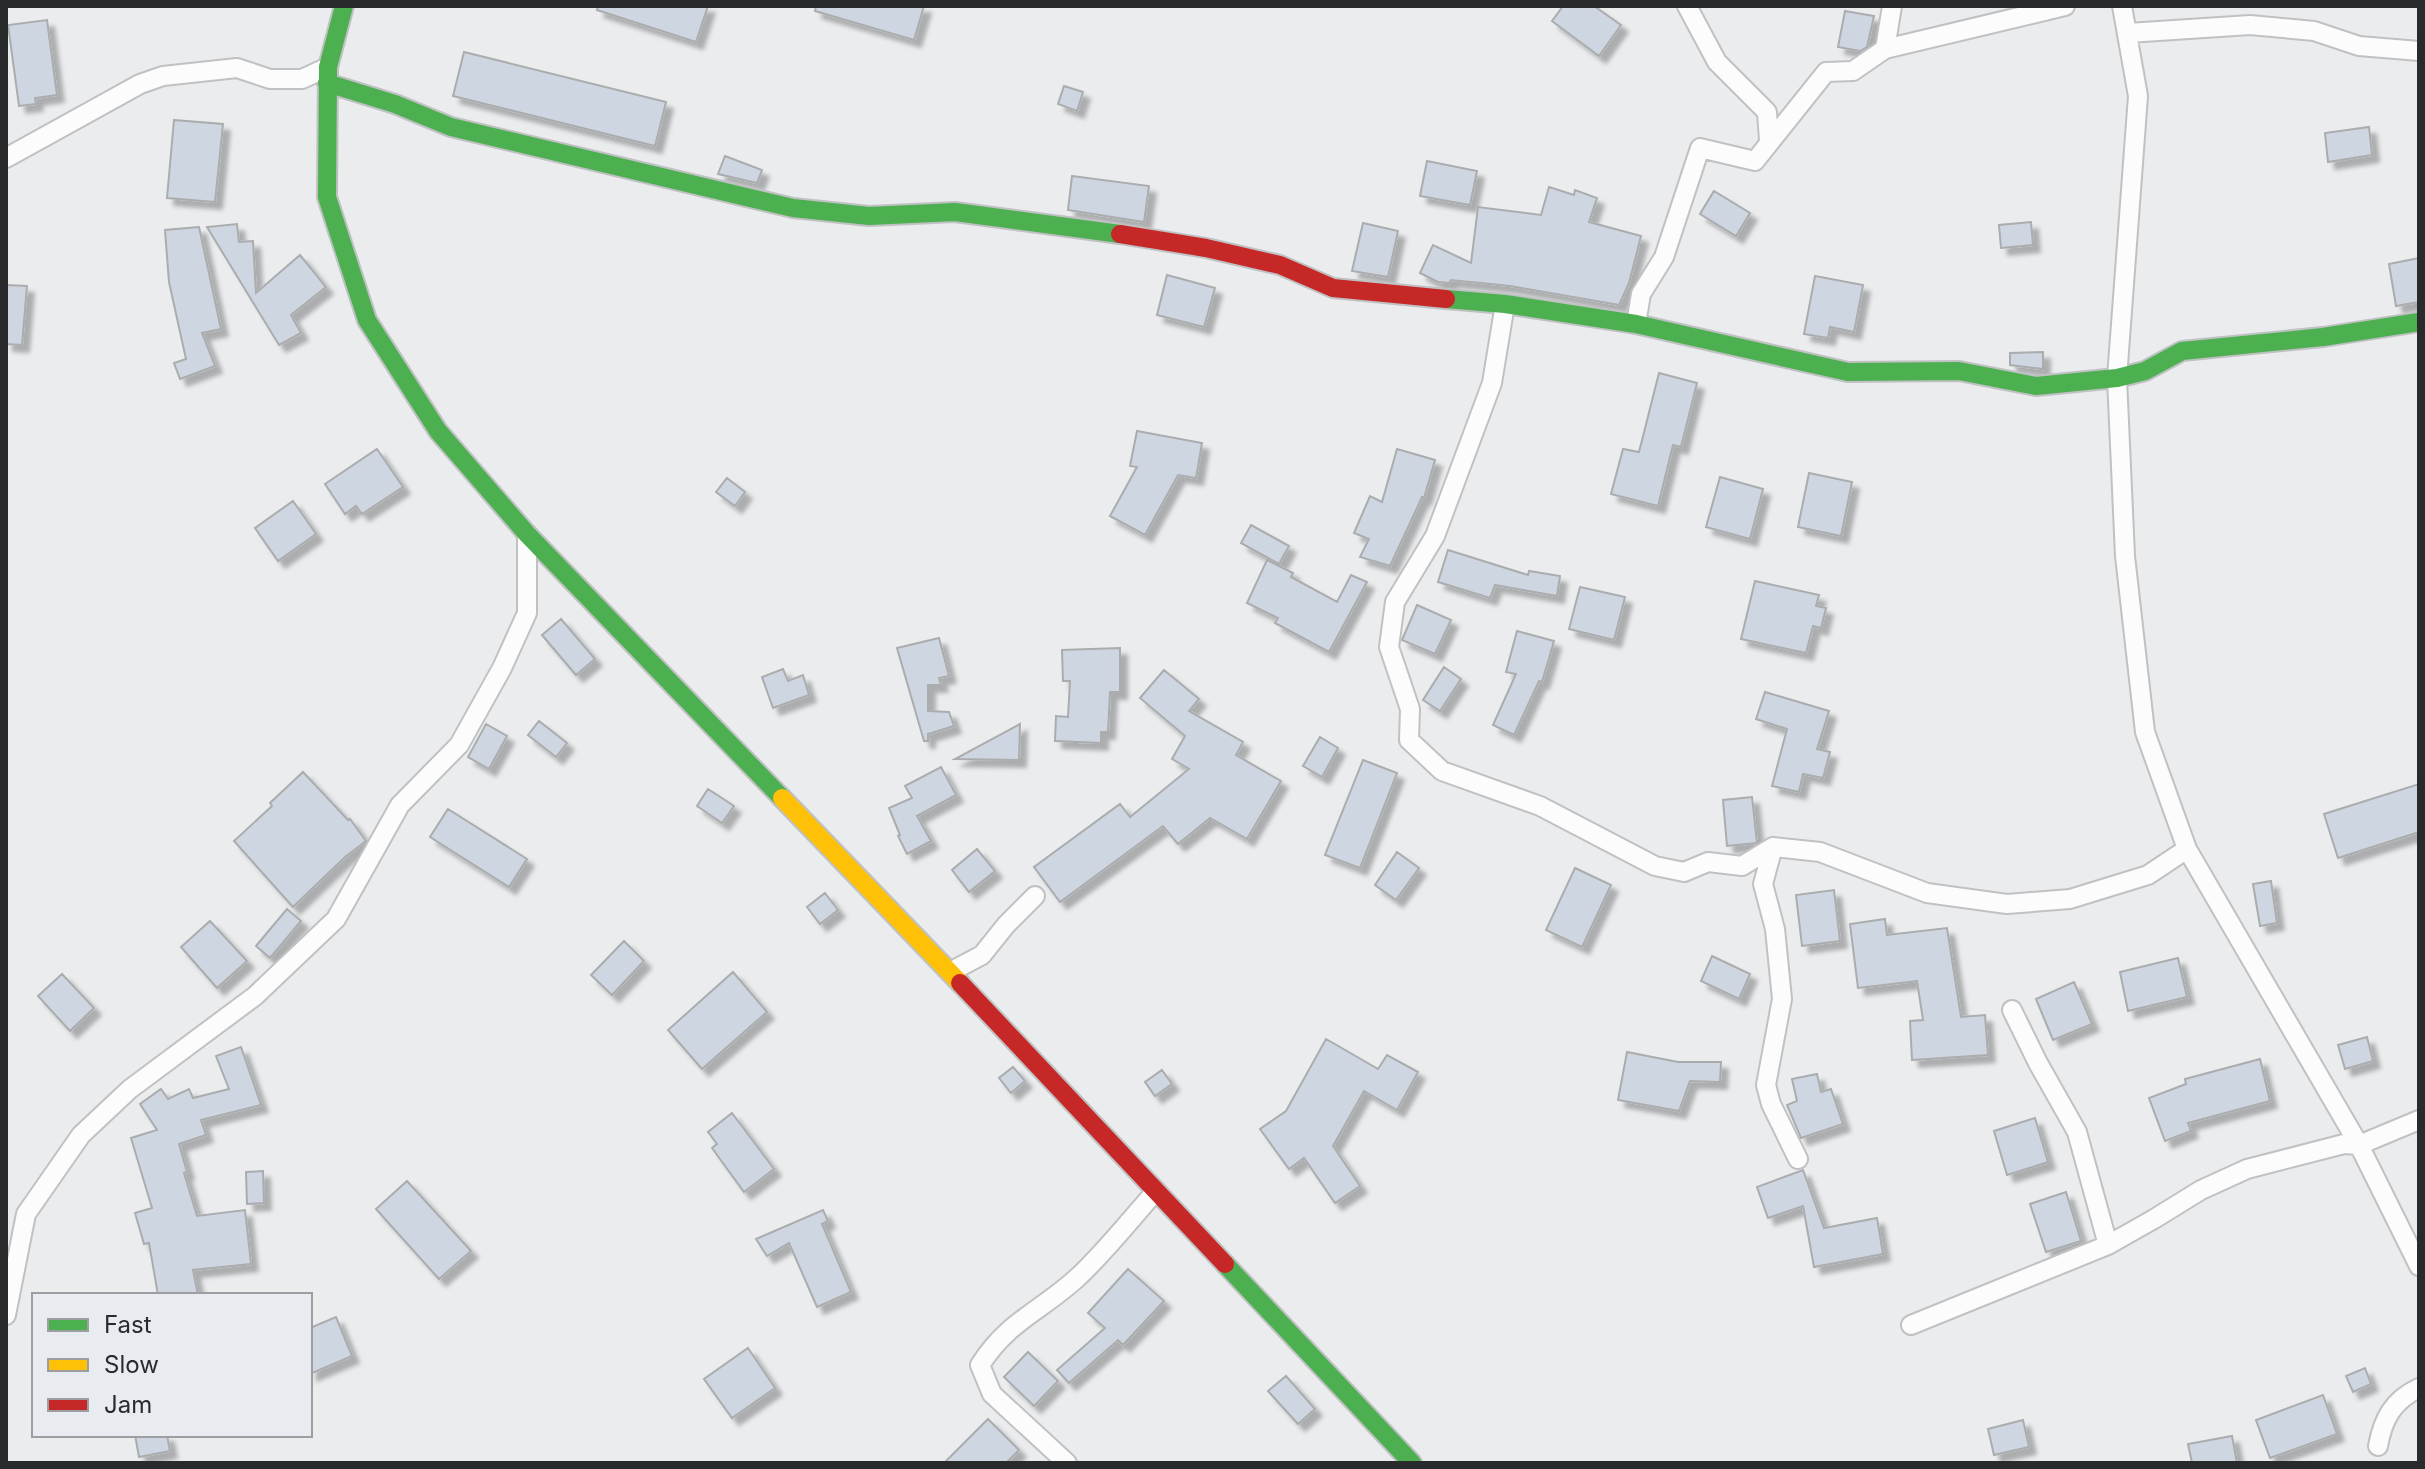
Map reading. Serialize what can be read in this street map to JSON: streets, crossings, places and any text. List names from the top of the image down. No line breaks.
{"legend":["Fast","Slow","Jam"]}
